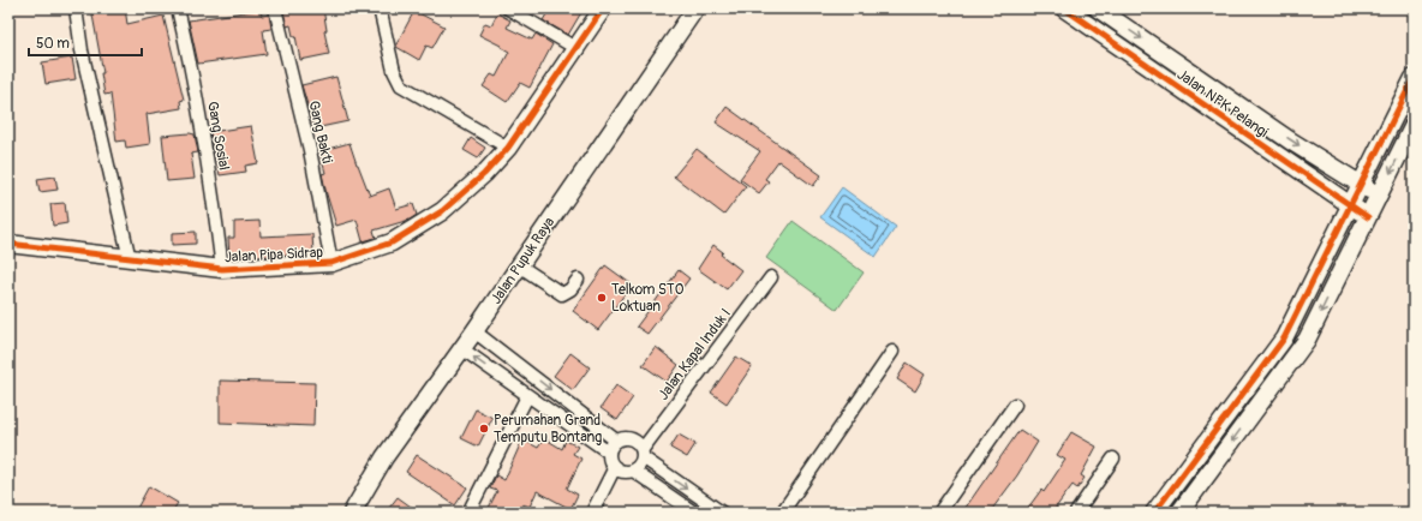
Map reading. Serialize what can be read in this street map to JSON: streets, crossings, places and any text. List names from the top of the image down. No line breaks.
{"streets":{"street":["Jalan NPK Pelangi","Gang Bakti","Gang Sosial","Jalan Pipa Sidrap","Jalan Pupuk Raya","Jalan Kapal Induk I"]},"crossings":[["Gang Bakti","Jalan Pipa Sidrap"],["Gang Sosial","Jalan Pipa Sidrap"]],"places":["Telkom STO Loktuan","Perumahan Grand Temputu Bontang"],"scale_bar":"50 m"}
